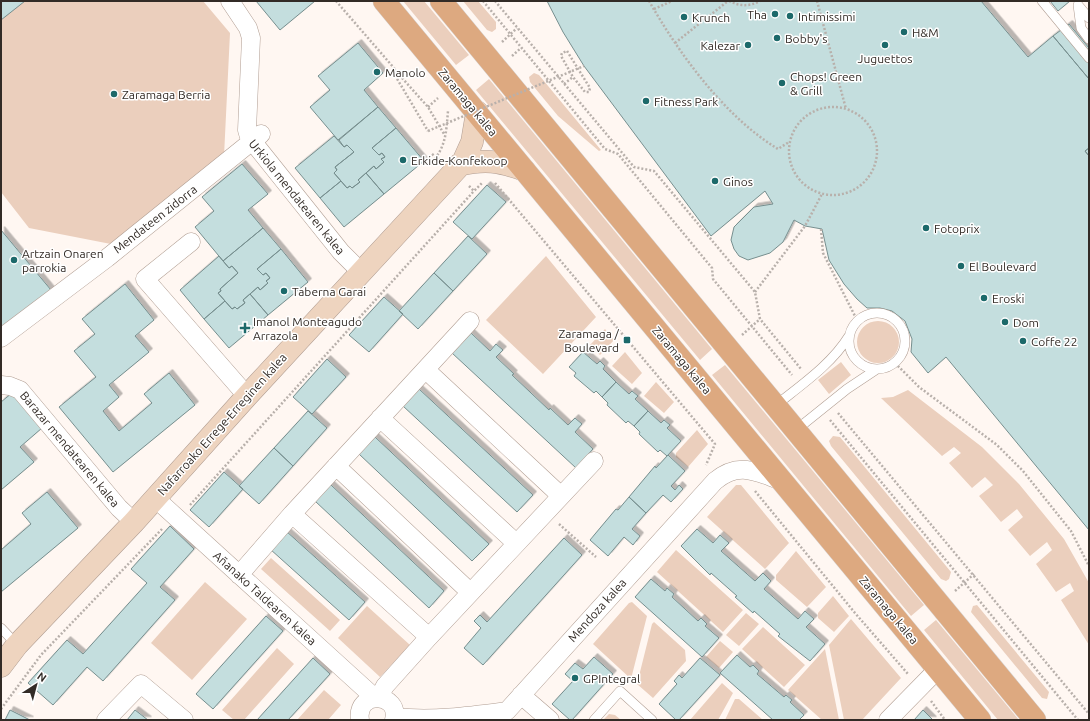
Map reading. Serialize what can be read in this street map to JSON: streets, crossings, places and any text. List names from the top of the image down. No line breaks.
{"streets":{"main road":["Zaramaga kalea"],"street":["Urkiola mendatearen kalea","Mendateen zidorra","Nafarroako Errege-Erreginen kalea","Barazar mendatearen kalea","Añanako Taldearen kalea","Mendoza kalea"]},"crossings":[["Zaramaga kalea","Nafarroako Errege-Erreginen kalea"],["Zaramaga kalea","Mendoza kalea"],["Urkiola mendatearen kalea","Mendateen zidorra"],["Urkiola mendatearen kalea","Nafarroako Errege-Erreginen kalea"],["Nafarroako Errege-Erreginen kalea","Barazar mendatearen kalea"],["Nafarroako Errege-Erreginen kalea","Añanako Taldearen kalea"],["Añanako Taldearen kalea","Mendoza kalea"]],"places":{"other":["Tha","Intimissimi","Krunch","H&M","Bobby's","Kalezar","Juguettos","Manolo","Chops! Green & Grill","Zaramaga Berria","Fitness Park","Erkide-Konfekoop","Ginos","Fotoprix","Artzain Onaren parrokia","El Boulevard","Taberna Garai","Eroski","Dom","Coffe 22","GPIntegral"],"health":["Imanol Monteagudo Arrazola"],"transit":["Zaramaga / Boulevard"]},"north":"top right"}
